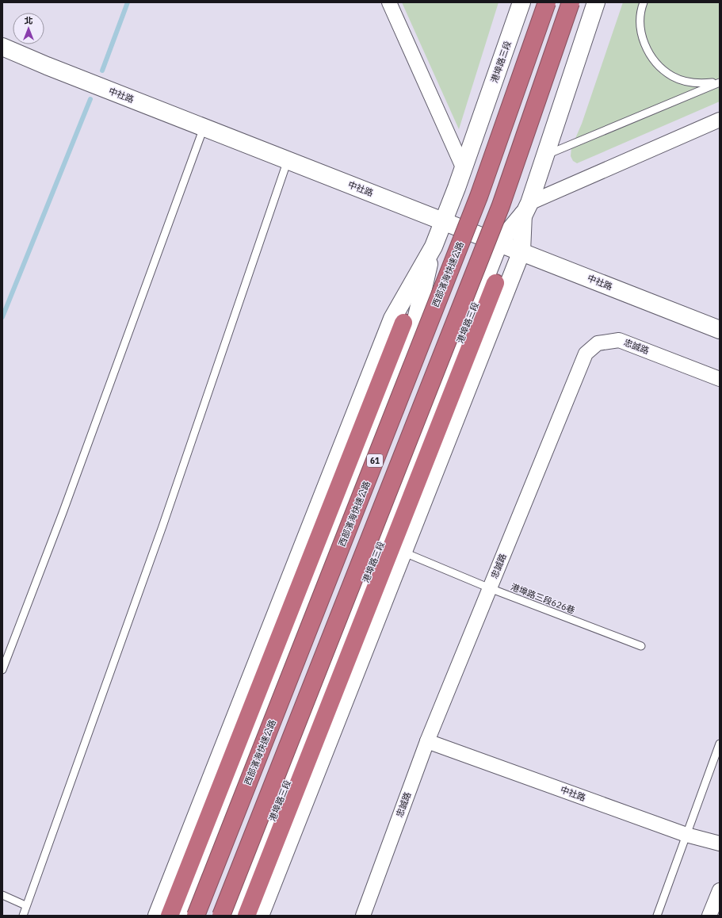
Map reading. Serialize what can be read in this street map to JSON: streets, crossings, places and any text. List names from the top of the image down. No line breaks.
{"streets":{"highway":["西部濱海快速公路","61"],"street":["港埠路三段","中社路","忠誠路"],"lane":["港埠路三段626巷"]},"crossings":[["港埠路三段","中社路"],["港埠路三段","港埠路三段626巷"],["中社路","忠誠路"],["忠誠路","港埠路三段626巷"]],"north":"top"}
